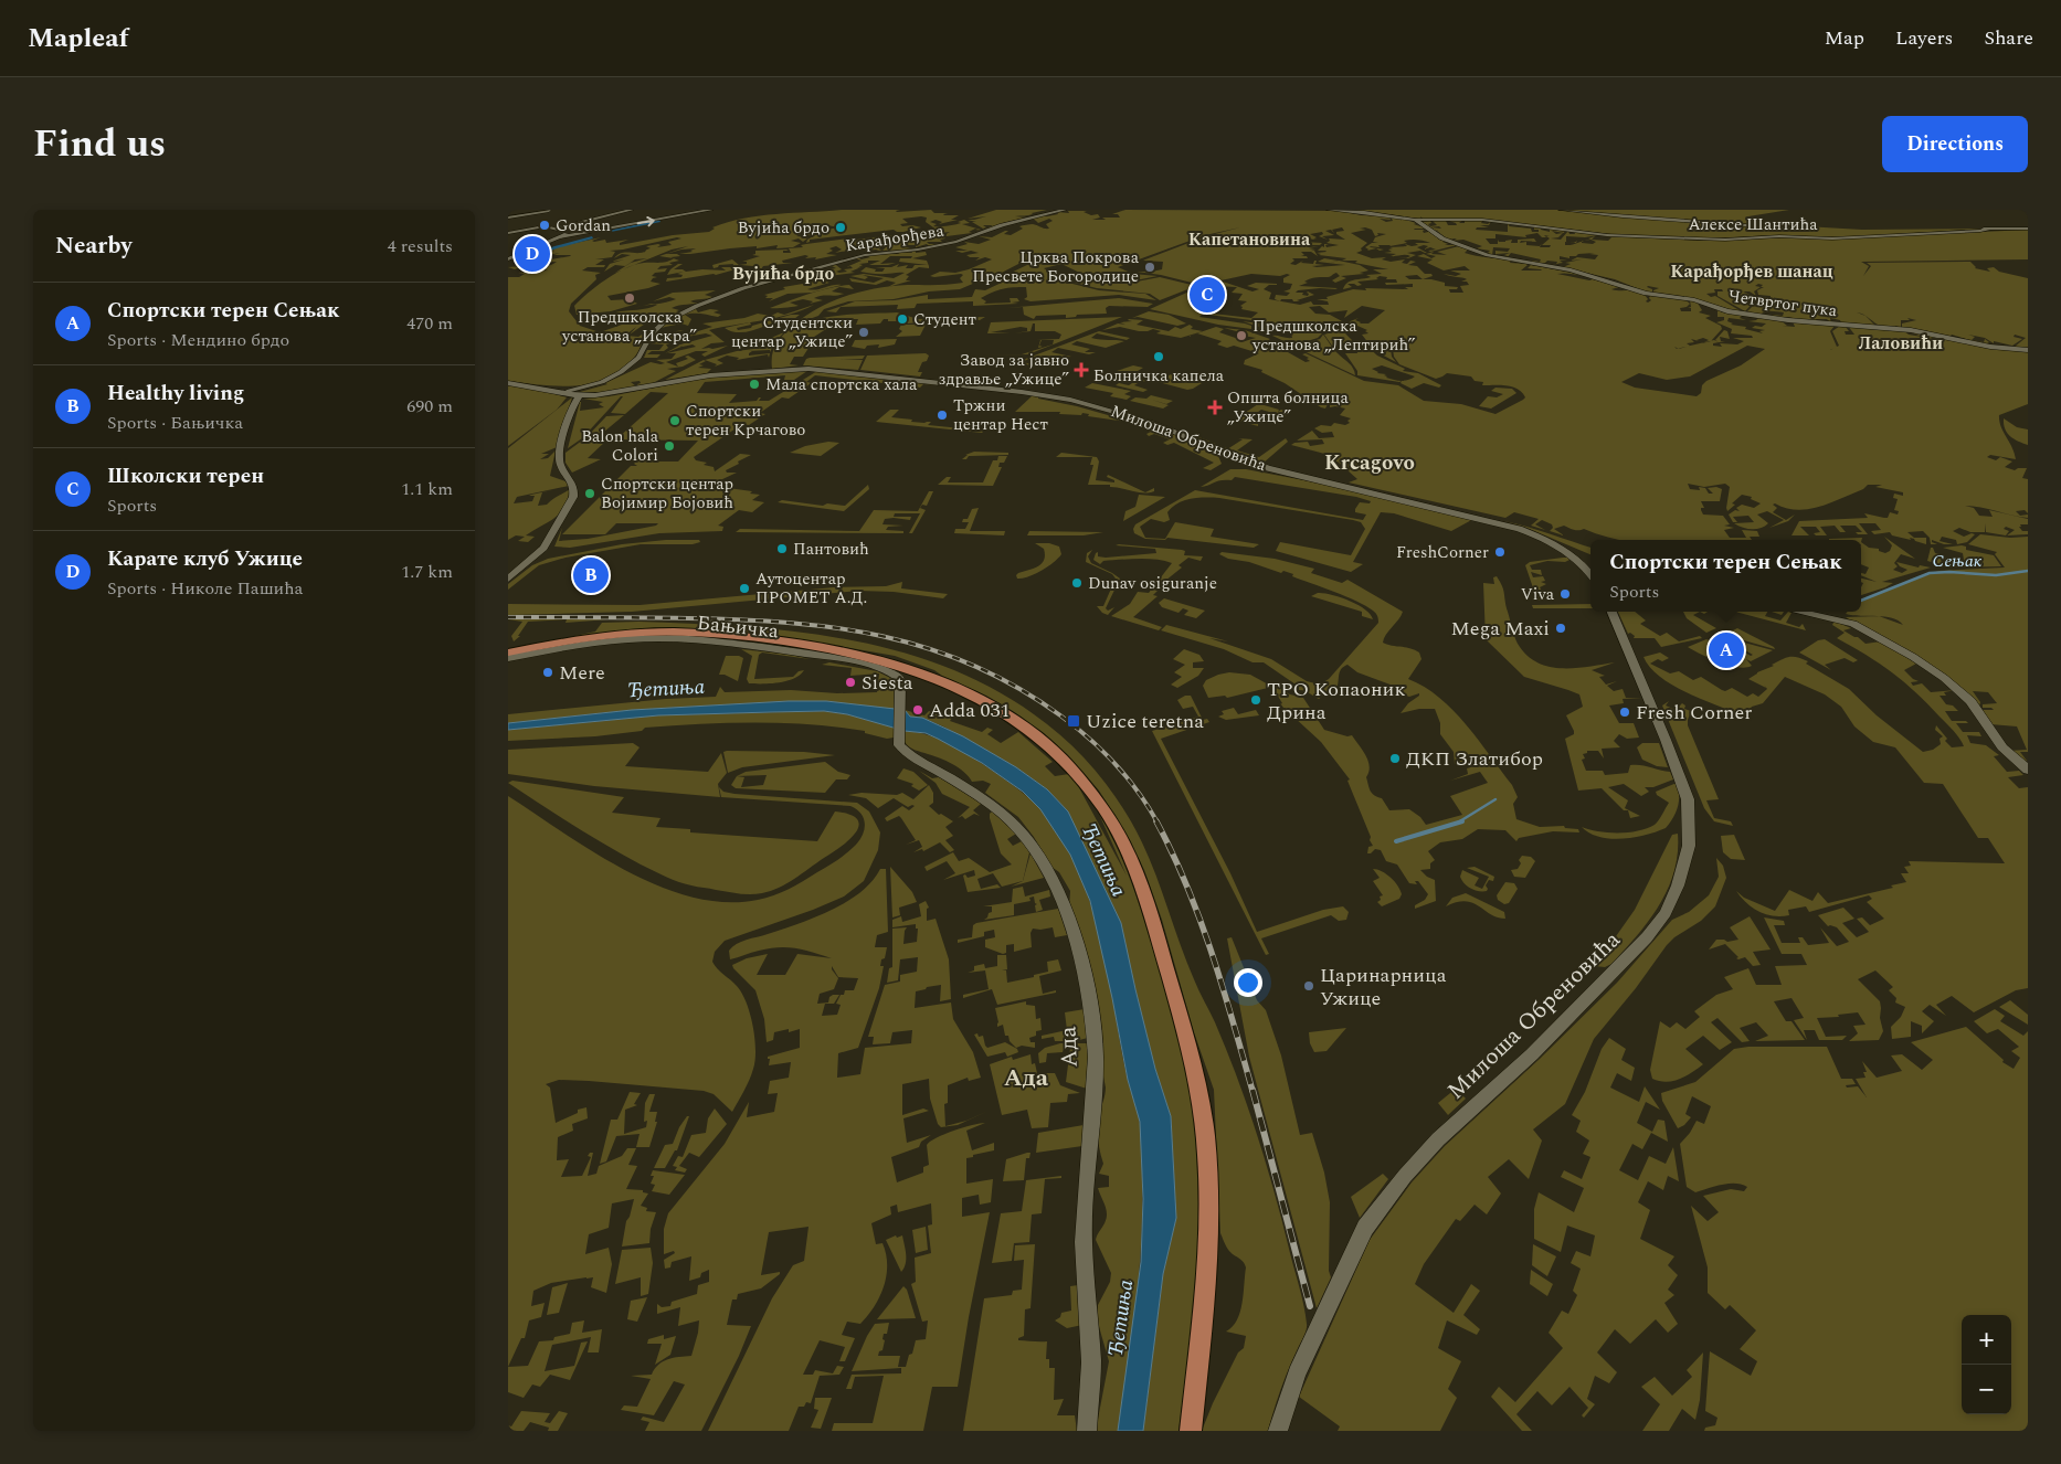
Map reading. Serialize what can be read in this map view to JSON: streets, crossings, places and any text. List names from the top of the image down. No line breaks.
{"streets":{"street":["Алексе Шантића","Карађорђева","Четвртог пука","Милоша Обреновића","Бањичка","Ада"]},"crossings":[["Алексе Шантића","Четвртог пука"],["Карађорђева","Милоша Обреновића"],["Бањичка","Ада"]],"districts":["Капетановина","Карађорђев шанац","Вујића брдо","Лаловићи","Krcagovo","Ада"],"water":["Сењак","Ђетиња"],"places":{"other":["Gordan","Вујића брдо","Црква Покрова Пресвете Богородице","Предшколска установа „Искра”","Студент","Студентски центар „Ужице”","Предшколска установа „Лептирић”","Болничка капела","Мала спортска хала","Тржни центар Нест","Спортски терен Крчагово","Balon hala Colori","Спортски центар Војимир Бојовић","Пантовић","FreshCorner","Dunav osiguranje","Аутоцентар ПРОМЕТ А.Д.","Viva","Mega Maxi","Mere","Siesta","ТРО Копаоник Дрина","Adda 031","Fresh Corner","ДКП Златибор","Царинарница Ужице"],"health":["Завод за јавно здравље „Ужице”","Општа болница „Ужице”"],"transit":["Uzice teretna"]},"page":{"header":"Mapleaf","nav":["Map","Layers","Share"],"title":"Find us","buttons":"Directions","heading":["Nearby","4 results"],"pins":["D","C","B","A"],"list":[{"mark":"A","name":"Спортски терен Сењак","note":"Sports · Мендино брдо","value":"470 m"},{"mark":"B","name":"Healthy living","note":"Sports · Бањичка","value":"690 m"},{"mark":"C","name":"Школски терен","note":"Sports","value":"1.1 km"},{"mark":"D","name":"Карате клуб Ужице","note":"Sports · Николе Пашића","value":"1.7 km"}],"popup":["Спортски терен Сењак","Sports"],"map_buttons":["+","−"]}}
